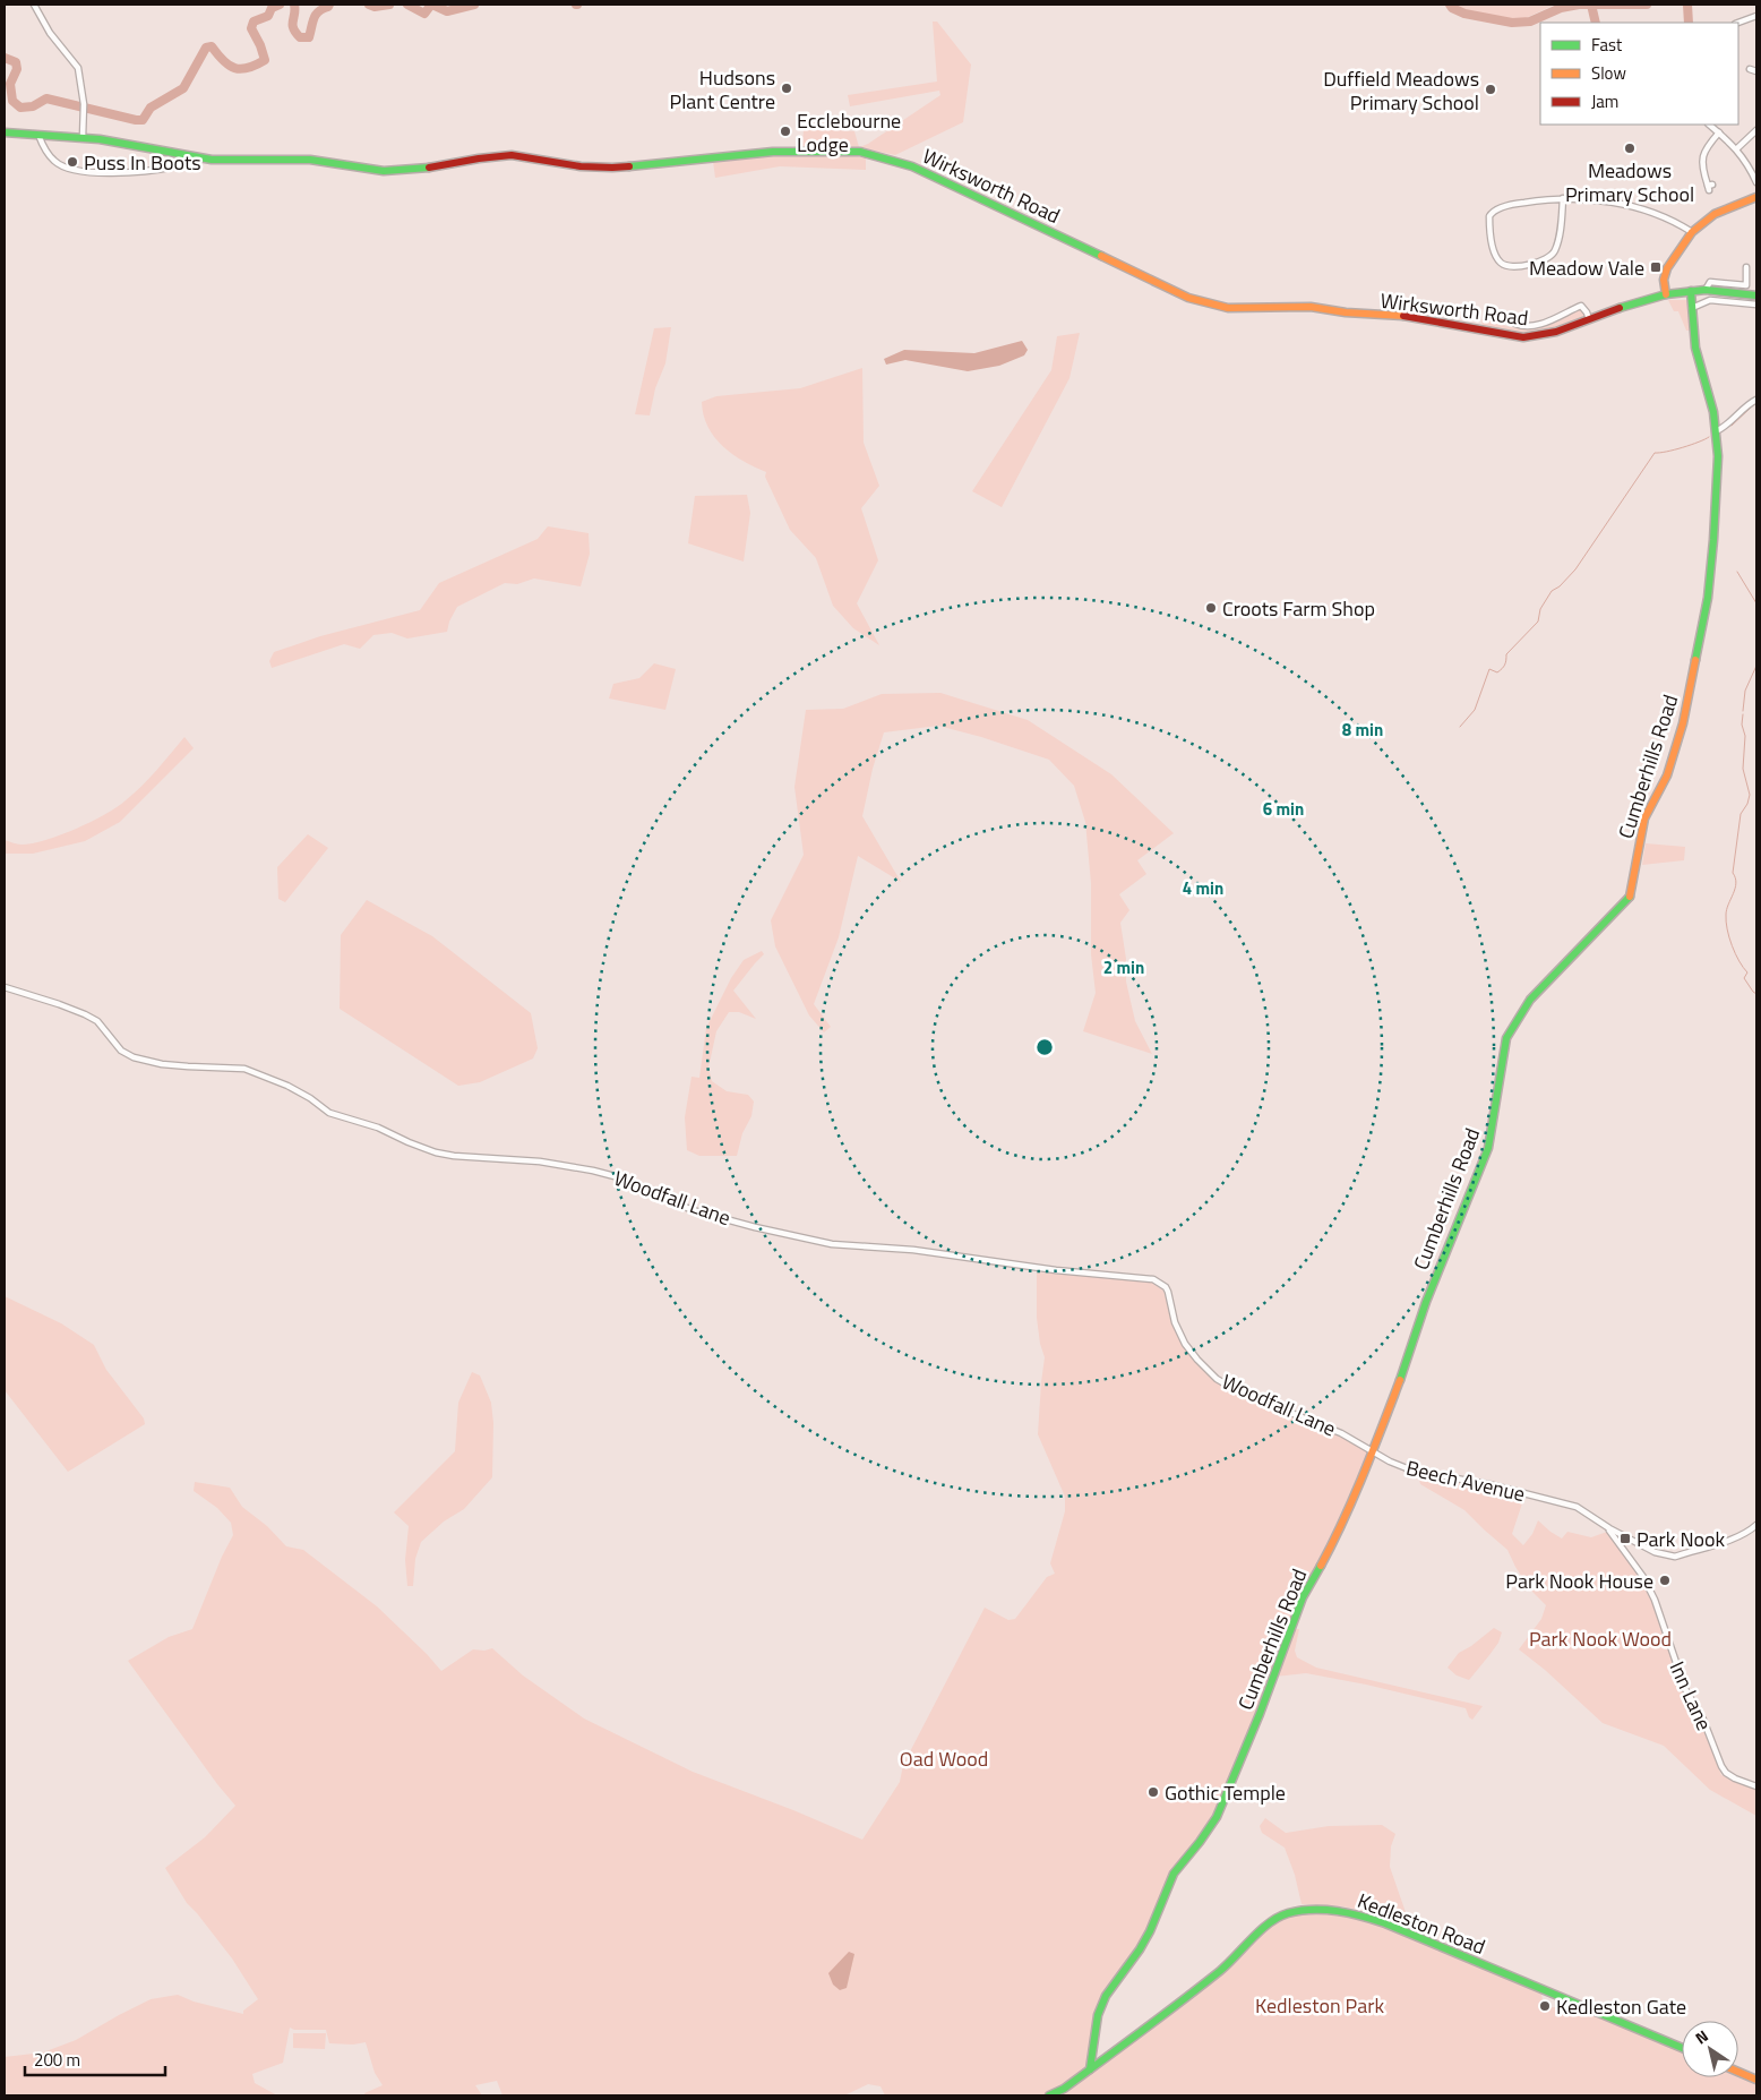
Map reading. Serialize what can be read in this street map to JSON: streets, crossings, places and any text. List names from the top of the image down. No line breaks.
{"streets":{"street":["Wirksworth Road","Cumberhills Road","Woodfall Lane","Beech Avenue","Inn Lane","Kedleston Road"]},"crossings":[["Wirksworth Road","Cumberhills Road"],["Cumberhills Road","Woodfall Lane"],["Cumberhills Road","Beech Avenue"],["Cumberhills Road","Kedleston Road"],["Woodfall Lane","Beech Avenue"],["Beech Avenue","Inn Lane"]],"parks":["Park Nook Wood","Oad Wood","Kedleston Park"],"places":{"other":["Hudsons Plant Centre","Duffield Meadows Primary School","Ecclebourne Lodge","Meadows Primary School","Puss In Boots","Croots Farm Shop","Park Nook House","Gothic Temple","Kedleston Gate"],"transit":["Meadow Vale","Park Nook"]},"legend":["Fast","Slow","Jam"],"scale_bar":"200 m","north":"top left","rings":["8 min","6 min","4 min","2 min"]}
